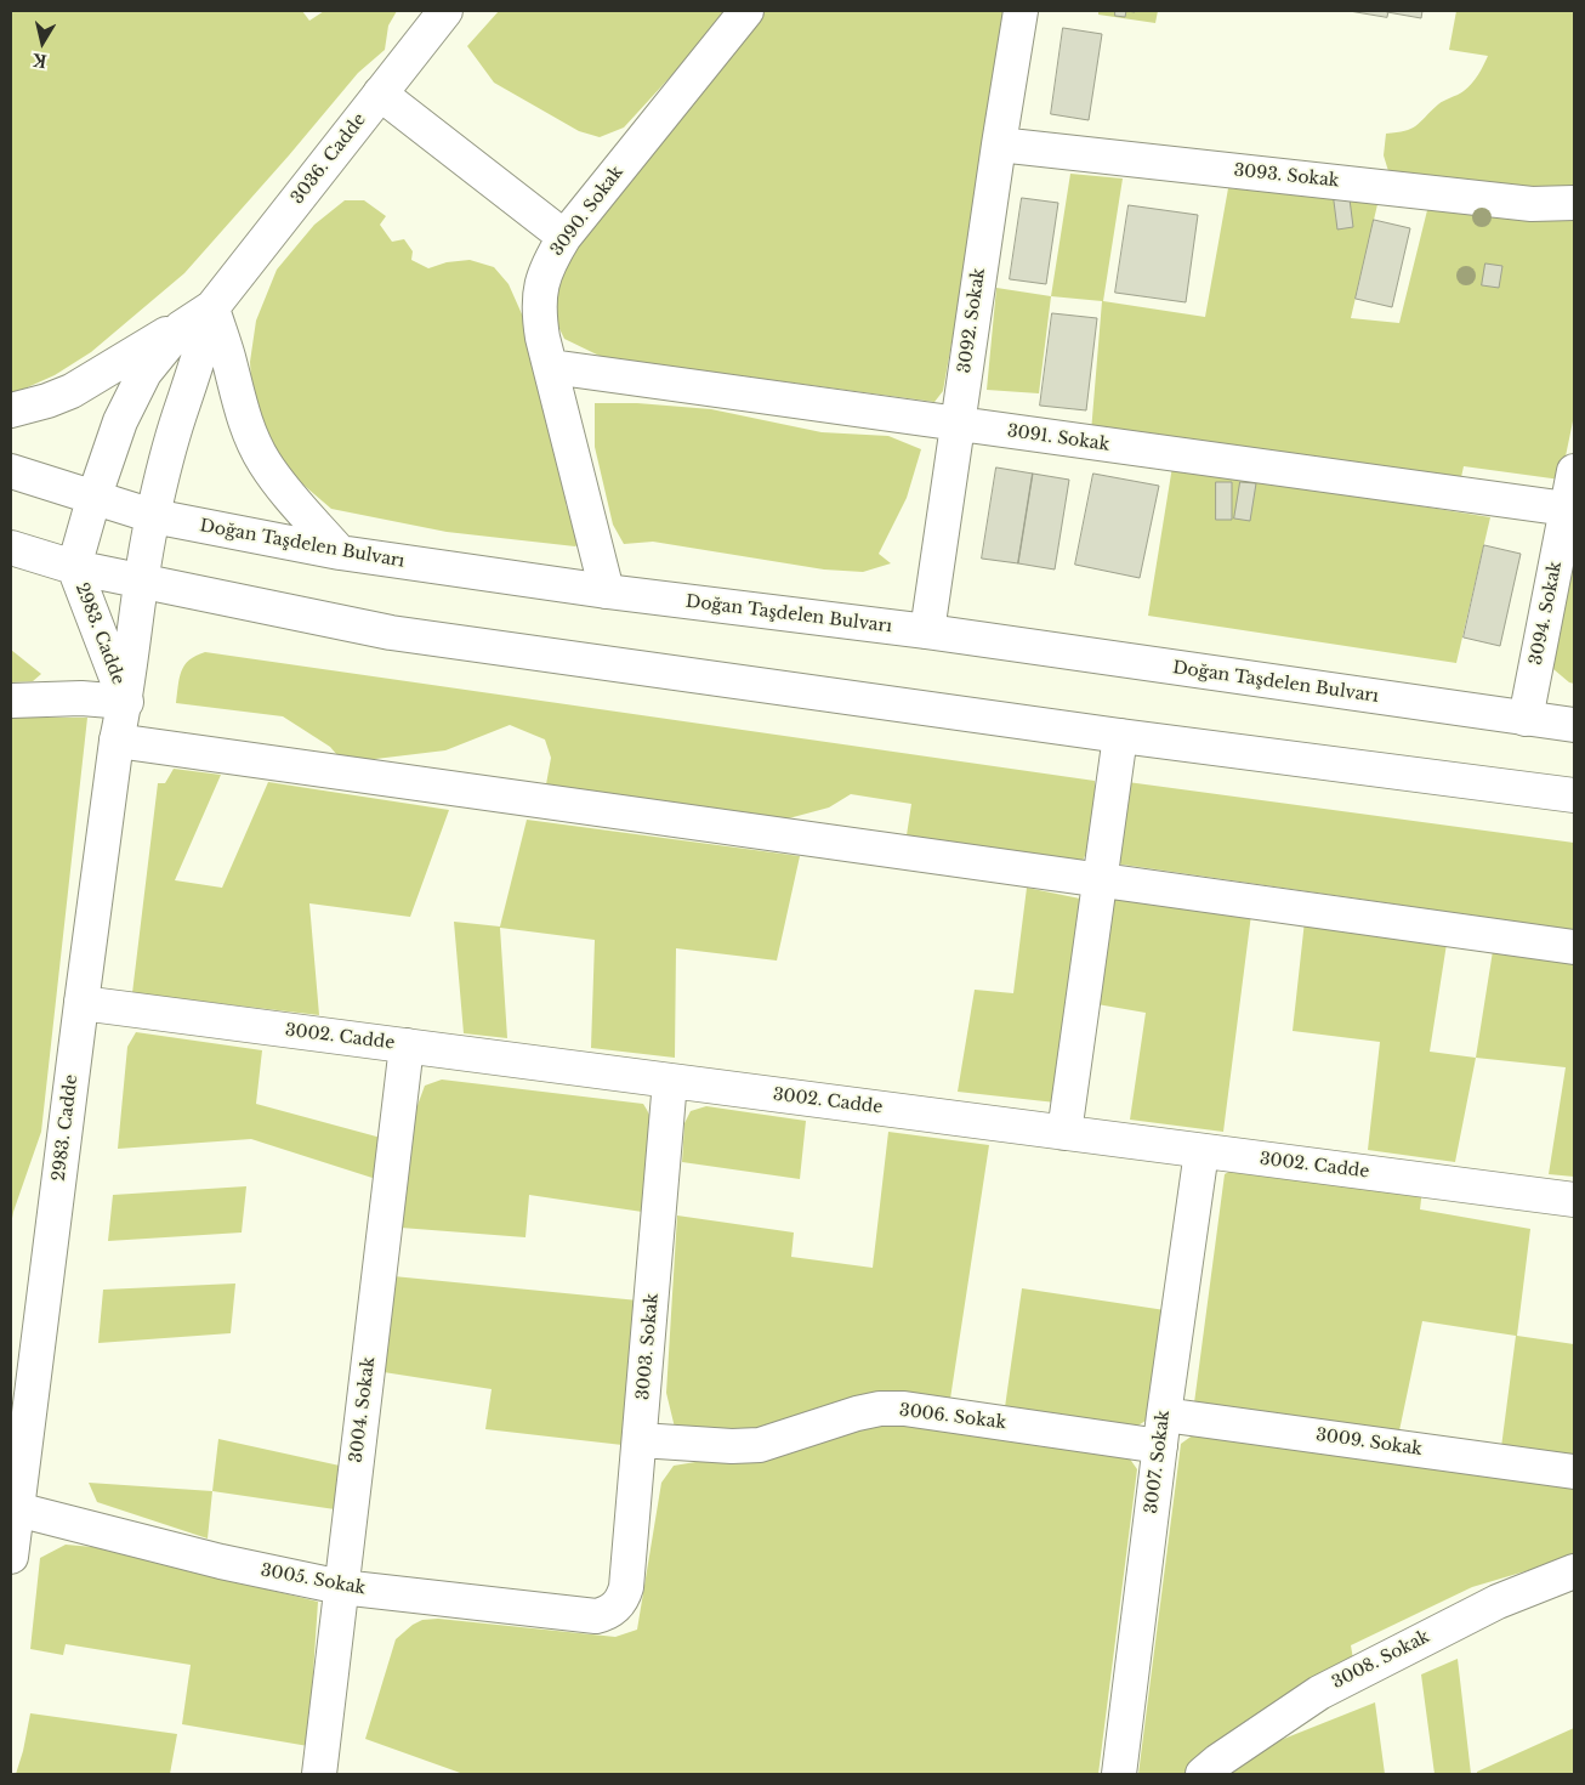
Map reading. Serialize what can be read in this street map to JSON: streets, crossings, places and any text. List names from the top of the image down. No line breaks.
{"streets":{"street":["3036. Cadde","3093. Sokak","3090. Sokak","3092. Sokak","3091. Sokak","Doğan Taşdelen Bulvarı","3094. Sokak","2983. Cadde","3002. Cadde","3003. Sokak","3004. Sokak","3006. Sokak","3009. Sokak","3007. Sokak","3005. Sokak","3008. Sokak"]},"crossings":[["3036. Cadde","Doğan Taşdelen Bulvarı"],["3036. Cadde","2983. Cadde"],["3093. Sokak","3092. Sokak"],["3090. Sokak","3091. Sokak"],["3090. Sokak","Doğan Taşdelen Bulvarı"],["3092. Sokak","3091. Sokak"],["3092. Sokak","Doğan Taşdelen Bulvarı"],["3091. Sokak","3094. Sokak"],["Doğan Taşdelen Bulvarı","3094. Sokak"],["Doğan Taşdelen Bulvarı","2983. Cadde"],["2983. Cadde","3002. Cadde"],["2983. Cadde","3005. Sokak"],["3002. Cadde","3003. Sokak"],["3002. Cadde","3004. Sokak"],["3002. Cadde","3007. Sokak"],["3003. Sokak","3006. Sokak"],["3003. Sokak","3005. Sokak"],["3004. Sokak","3005. Sokak"],["3006. Sokak","3009. Sokak"],["3006. Sokak","3007. Sokak"],["3009. Sokak","3007. Sokak"]],"north":"bottom"}
